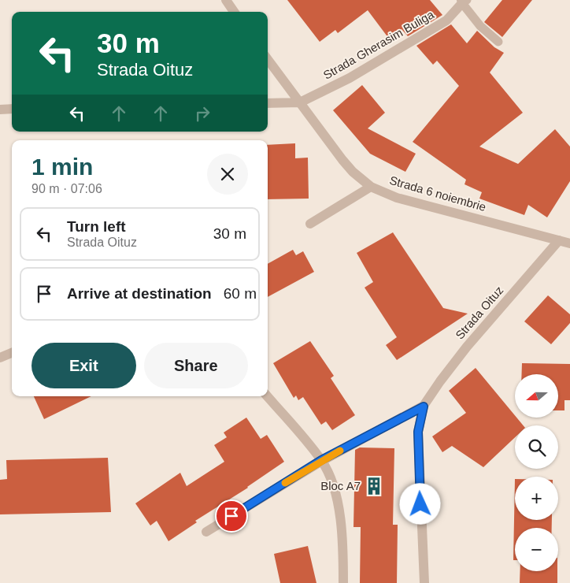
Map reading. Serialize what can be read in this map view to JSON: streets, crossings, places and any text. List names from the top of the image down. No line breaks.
{"streets":{"street":["Strada Gherasim Buliga","Strada 6 noiembrie","Strada Oituz"]},"crossings":[["Strada Gherasim Buliga","Strada 6 noiembrie"],["Strada 6 noiembrie","Strada Oituz"]],"places":{"building":["Bloc A7"]},"north":"left","page":{"turn":["30 m","Strada Oituz"],"heading":["1 min","90 m · 07:06"],"list":[{"name":"Turn left","note":"Strada Oituz","value":"30 m"},{"name":"Arrive at destination","value":"60 m"}],"buttons":["Exit","Share"],"map_buttons":["+","−"]}}
